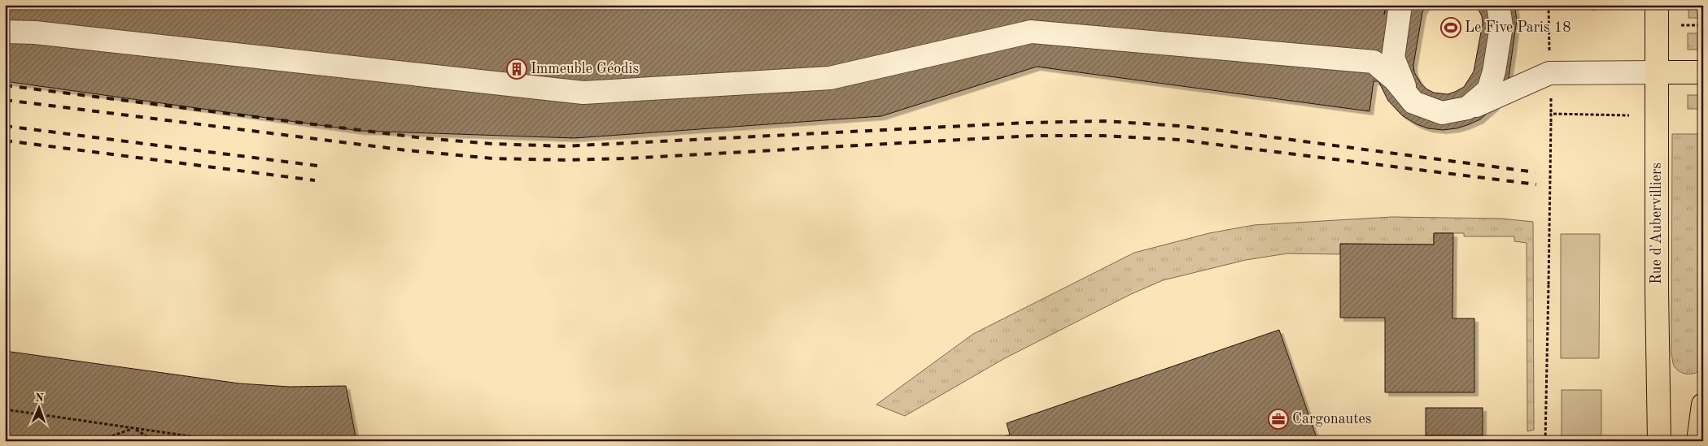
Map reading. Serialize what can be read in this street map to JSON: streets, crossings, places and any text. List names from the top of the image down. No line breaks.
{"streets":{"main road":["Rue d'Aubervilliers"]},"places":{"sports":["Le Five Paris 18"],"building":["Immeuble Géodis"],"office":["Cargonautes"]},"north":"top"}
